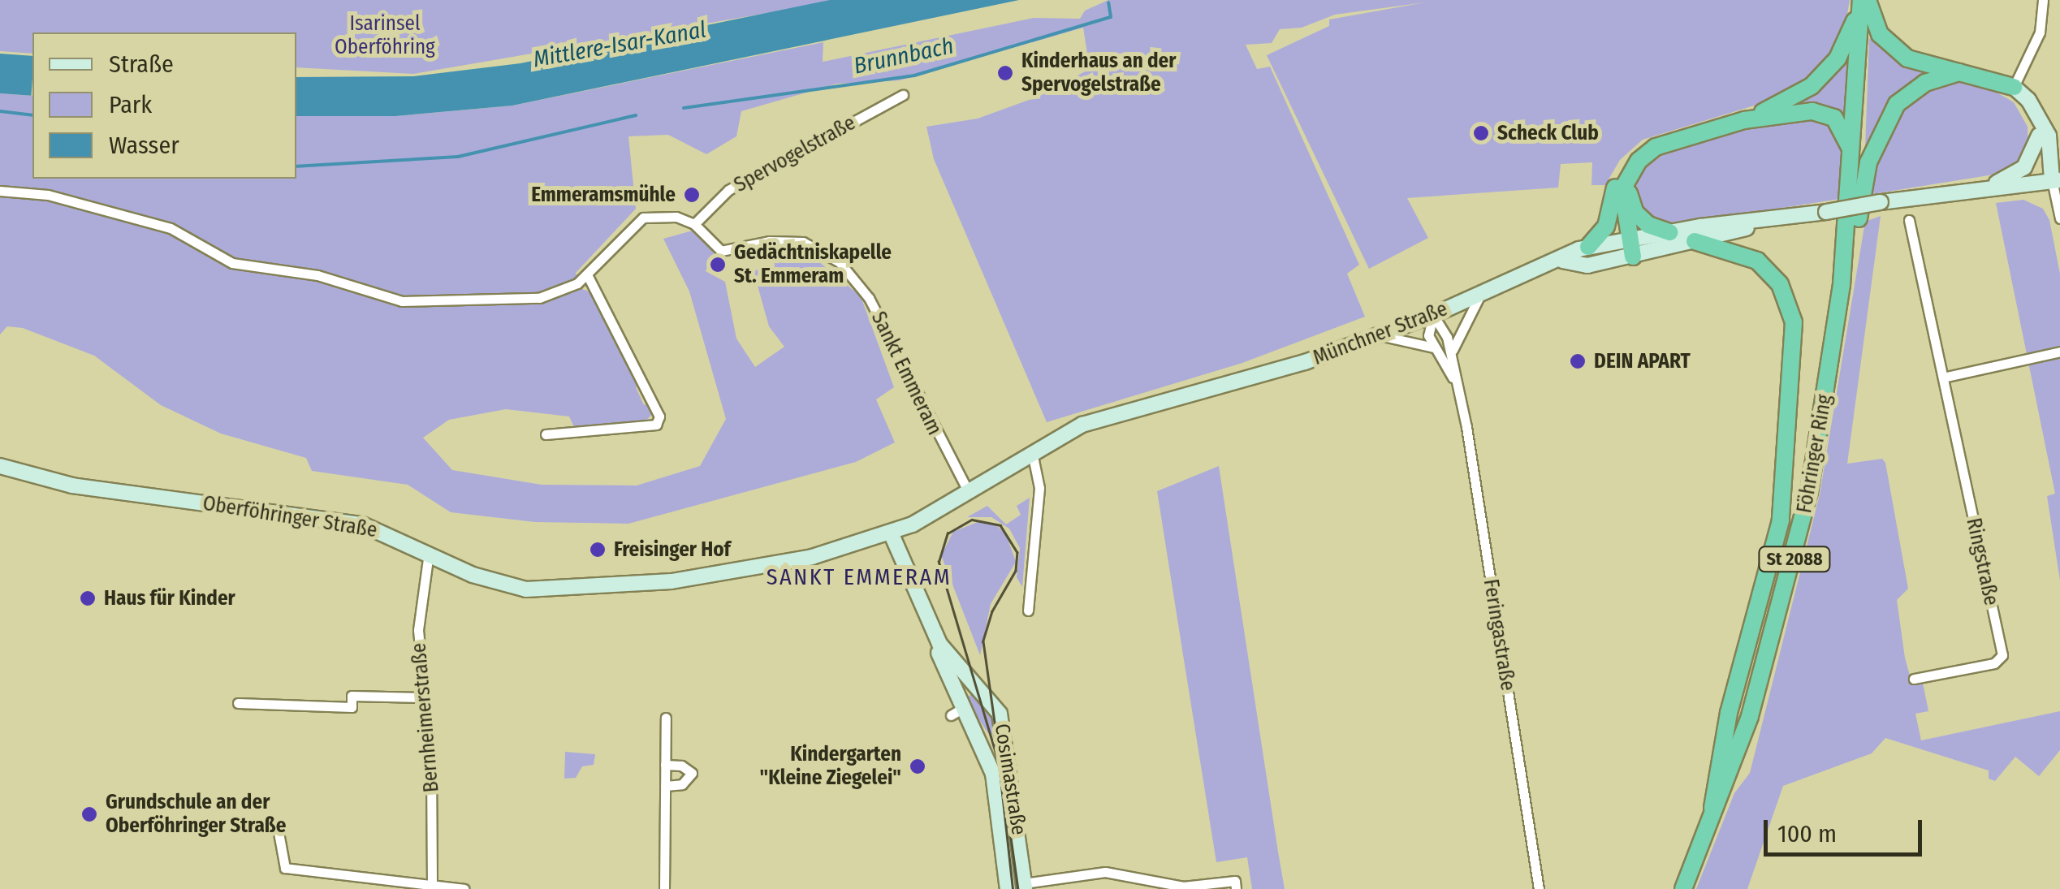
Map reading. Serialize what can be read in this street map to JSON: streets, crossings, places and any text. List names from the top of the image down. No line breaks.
{"streets":{"highway":["Föhringer Ring","St 2088"],"main road":["Münchner Straße","Oberföhringer Straße","Cosimastraße"],"street":["Spervogelstraße","Sankt Emmeram","Ringstraße","Feringastraße","Bernheimerstraße"]},"crossings":[["Spervogelstraße","Sankt Emmeram"],["Münchner Straße","Oberföhringer Straße"],["Münchner Straße","Feringastraße"],["Sankt Emmeram","Oberföhringer Straße"],["Oberföhringer Straße","Bernheimerstraße"],["Oberföhringer Straße","Cosimastraße"]],"districts":["SANKT EMMERAM"],"water":["Mittlere-Isar-Kanal","Brunnbach"],"parks":["Isarinsel Oberföhring"],"places":["Kinderhaus an der Spervogelstraße","Scheck Club","Emmeramsmühle","Gedächtniskapelle St. Emmeram","DEIN APART","Freisinger Hof","Haus für Kinder","Kindergarten \"Kleine Ziegelei\"","Grundschule an der Oberföhringer Straße"],"legend":["Straße","Park","Wasser"],"scale_bar":"100 m"}
